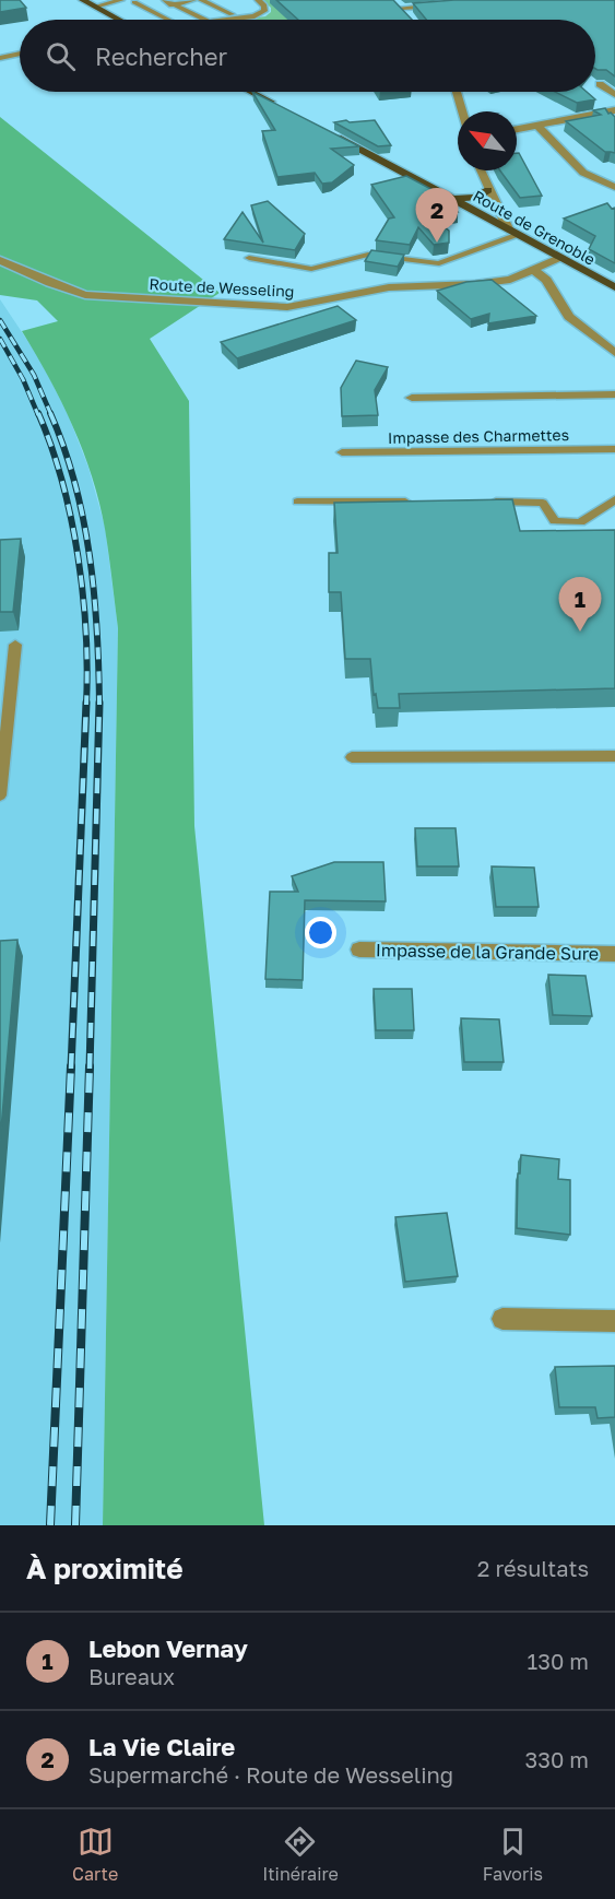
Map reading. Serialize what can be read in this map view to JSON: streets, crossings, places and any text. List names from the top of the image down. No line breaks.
{"streets":{"main road":["Route de Grenoble"],"street":["Route de Wesseling","Impasse de la Grande Sure"],"lane":["Impasse des Charmettes"]},"crossings":[["Route de Grenoble","Route de Wesseling"]],"north":"top left","page":{"search":"Rechercher","pins":["2","1"],"heading":["À proximité","2 résultats"],"list":[{"mark":"1","name":"Lebon Vernay","note":"Bureaux","value":"130 m"},{"mark":"2","name":"La Vie Claire","note":"Supermarché · Route de Wesseling","value":"330 m"}],"nav":["Carte","Itinéraire","Favoris"]}}
